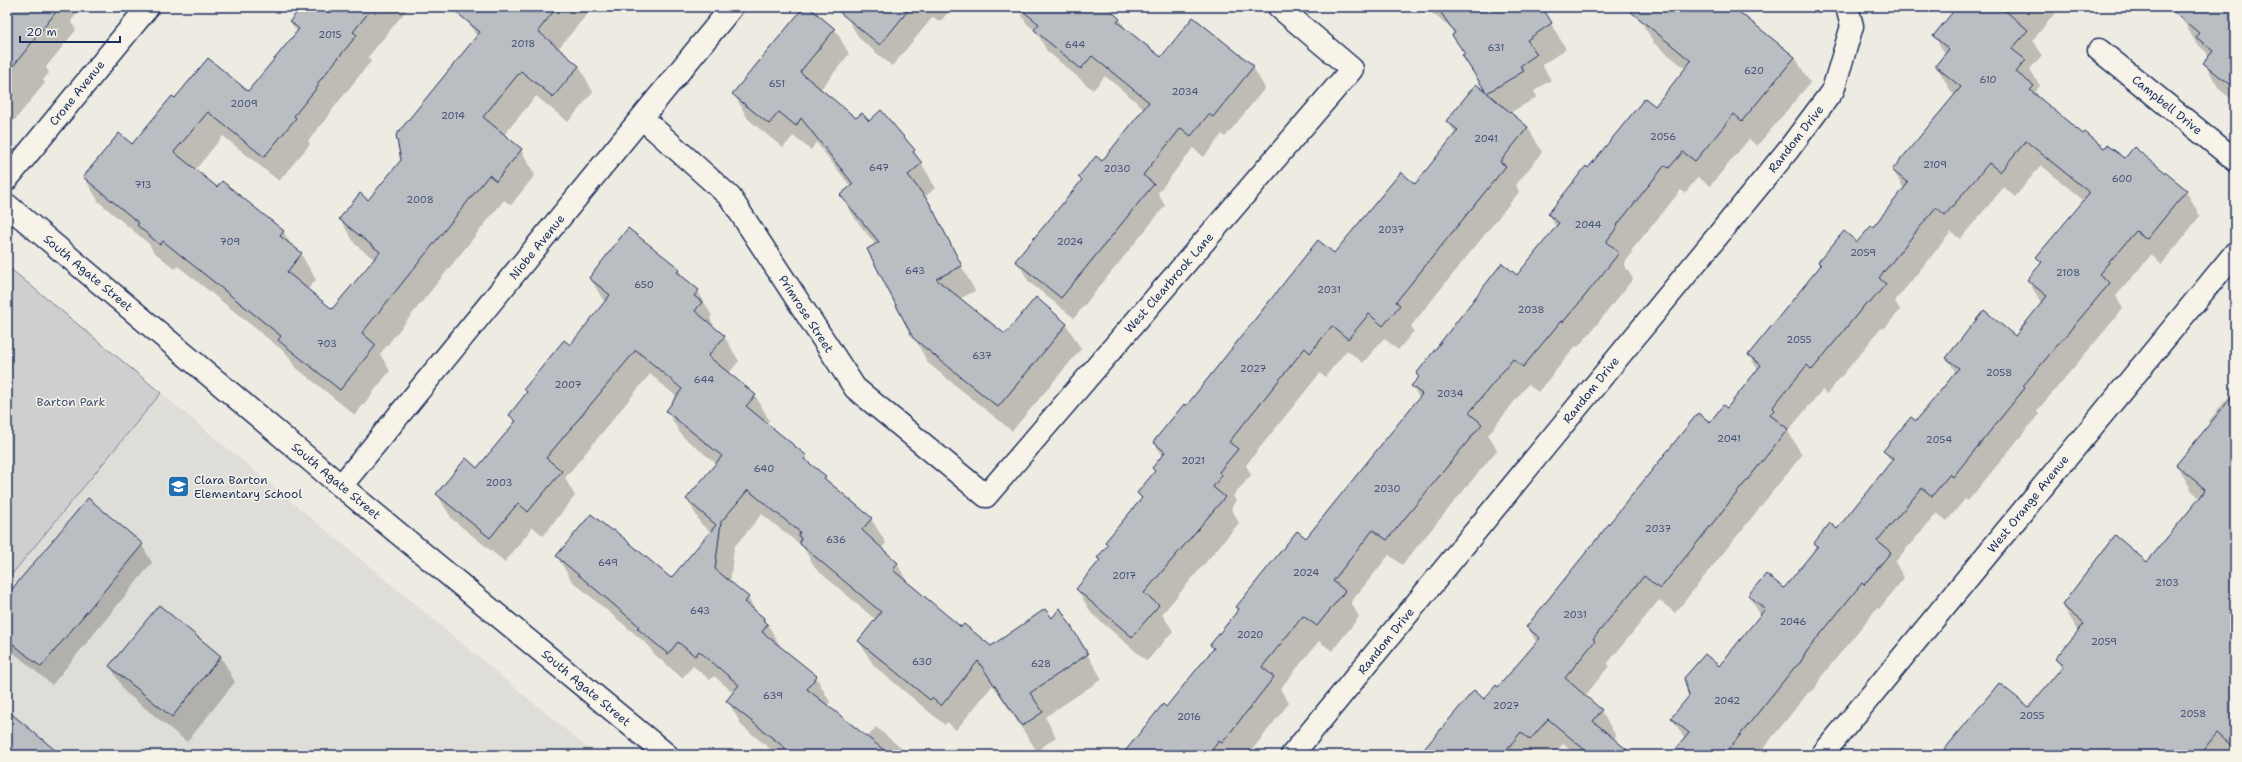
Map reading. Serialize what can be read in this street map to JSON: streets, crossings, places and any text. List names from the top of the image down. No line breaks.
{"streets":{"street":["Crone Avenue","Campbell Drive","Random Drive","Niobe Avenue","South Agate Street","West Clearbrook Lane","Primrose Street","West Orange Avenue"]},"crossings":[["Niobe Avenue","South Agate Street"],["Niobe Avenue","Primrose Street"],["West Clearbrook Lane","Primrose Street"]],"parks":["Barton Park"],"places":{"school or university":["Clara Barton Elementary School"]},"house_numbers":["2015","2018","644","631","620","610","651","2034","2009","2014","2056","2041","2109","647","2030","600","713","2008","2044","2037","709","2024","2059","643","2108","650","2031","2038","2055","703","637","2027","2058","644","2007","2034","2041","2054","2021","640","2003","2030","2037","636","649","2024","2017","2103","643","2031","2046","2020","2059","630","628","639","2042","2027","2058","2055","2016"],"scale_bar":"20 m"}
